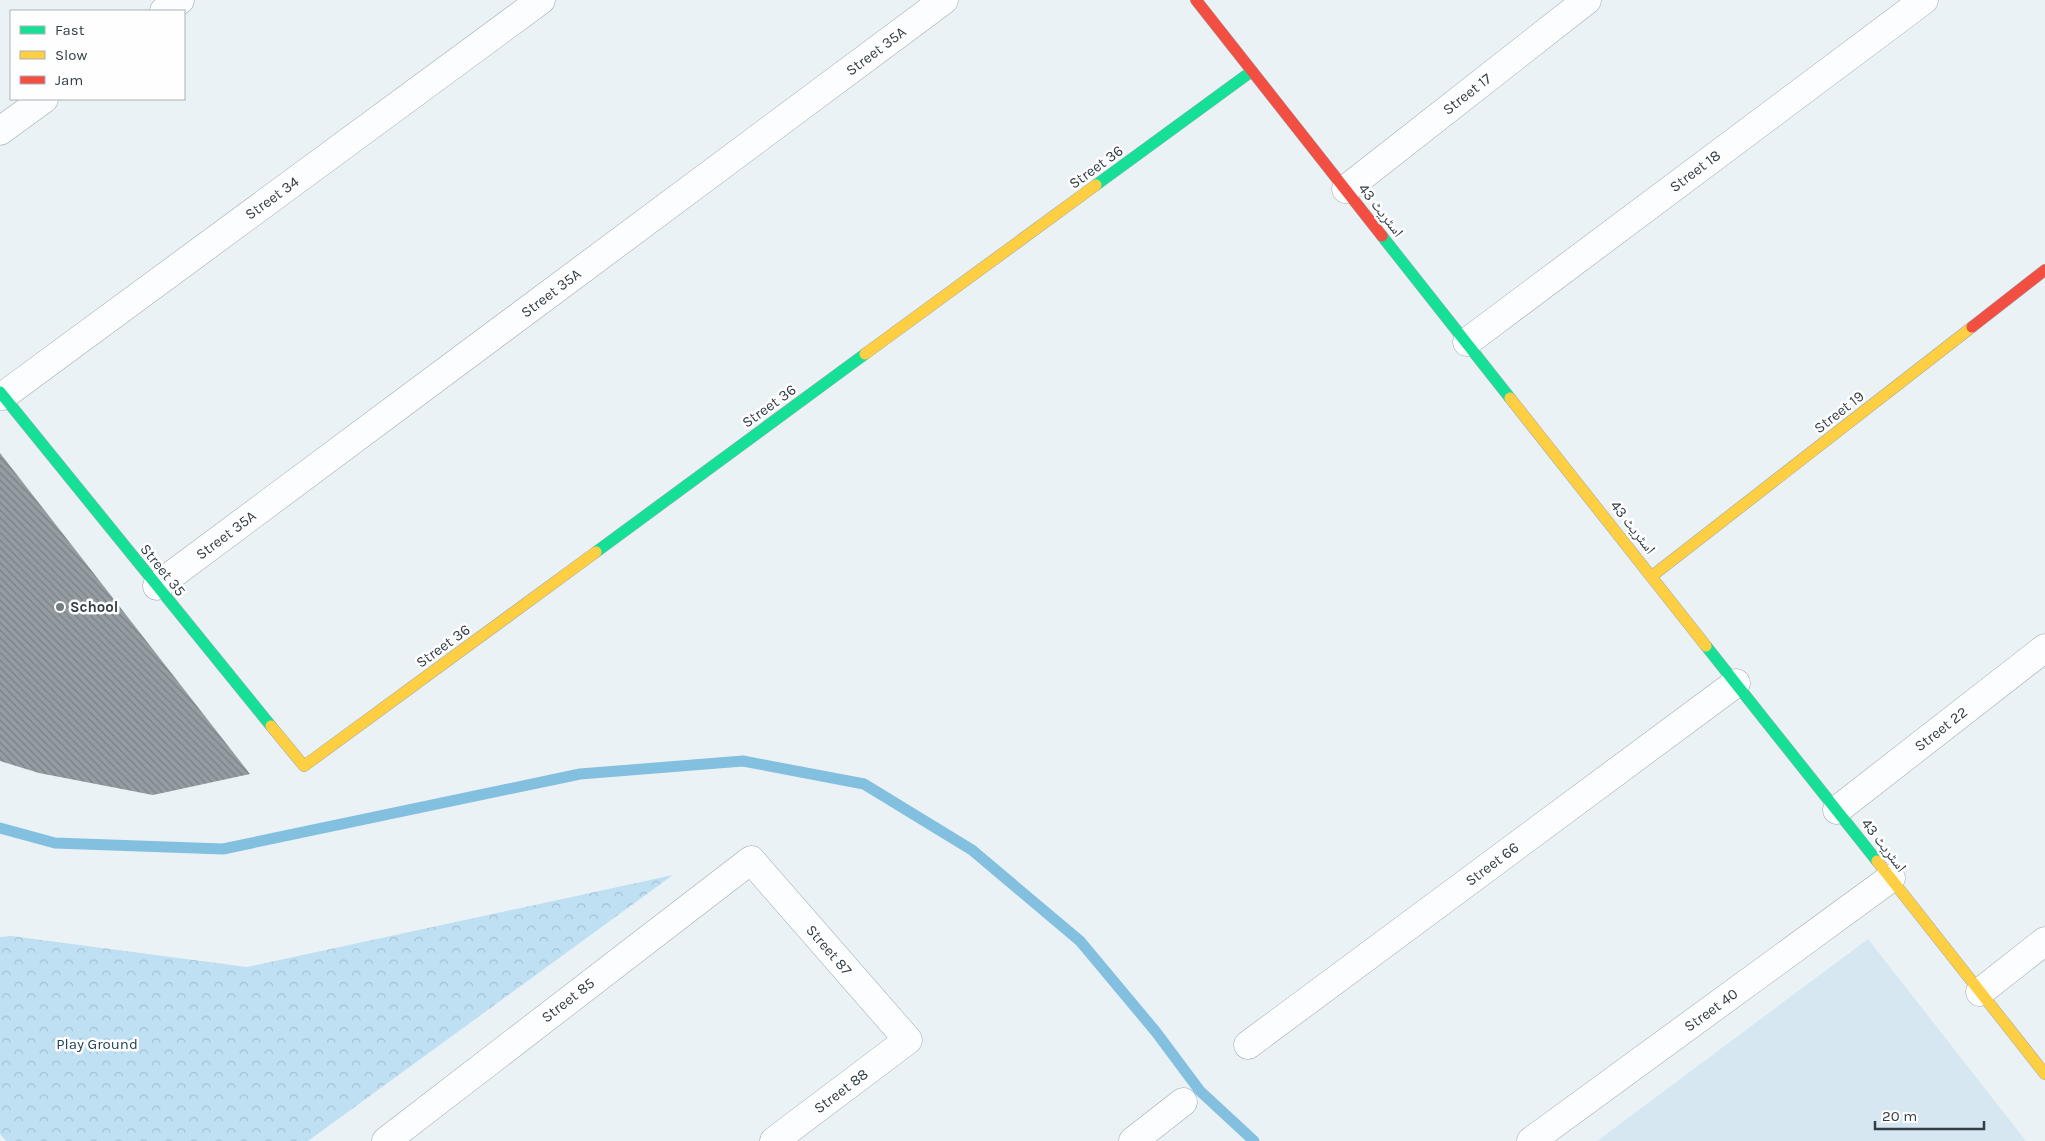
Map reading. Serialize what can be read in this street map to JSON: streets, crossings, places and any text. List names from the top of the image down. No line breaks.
{"streets":{"street":["Street 35A","Street 17","Street 36","Street 18","Street 34","اسٹریٹ 43","Street 19","Street 35","Street 22","Street 66","Street 87","Street 85","Street 40","Street 88"]},"crossings":[["Street 35A","Street 35"],["Street 17","اسٹریٹ 43"],["Street 36","اسٹریٹ 43"],["Street 36","Street 35"],["Street 18","اسٹریٹ 43"],["Street 34","Street 35"],["اسٹریٹ 43","Street 19"],["اسٹریٹ 43","Street 22"],["اسٹریٹ 43","Street 66"],["اسٹریٹ 43","Street 40"],["Street 87","Street 85"],["Street 87","Street 88"]],"parks":["Play Ground"],"places":["School"],"legend":["Fast","Slow","Jam"],"scale_bar":"20 m"}
